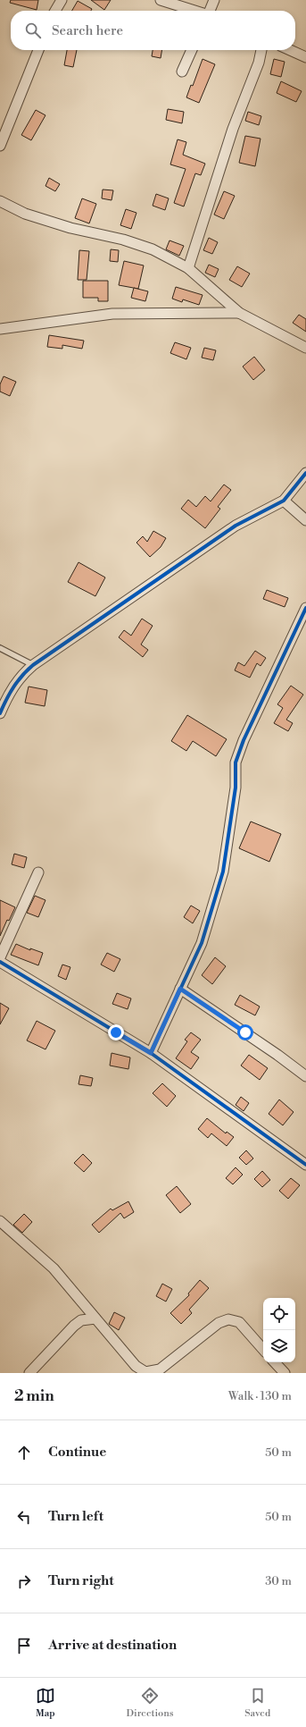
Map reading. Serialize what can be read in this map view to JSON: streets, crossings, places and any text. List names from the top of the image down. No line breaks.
{"page":{"search":"Search here","heading":["2 min","Walk · 130 m"],"list":[["Continue","50 m"],["Turn left","50 m"],["Turn right","30 m"],"Arrive at destination"],"nav":["Map","Directions","Saved"]}}
